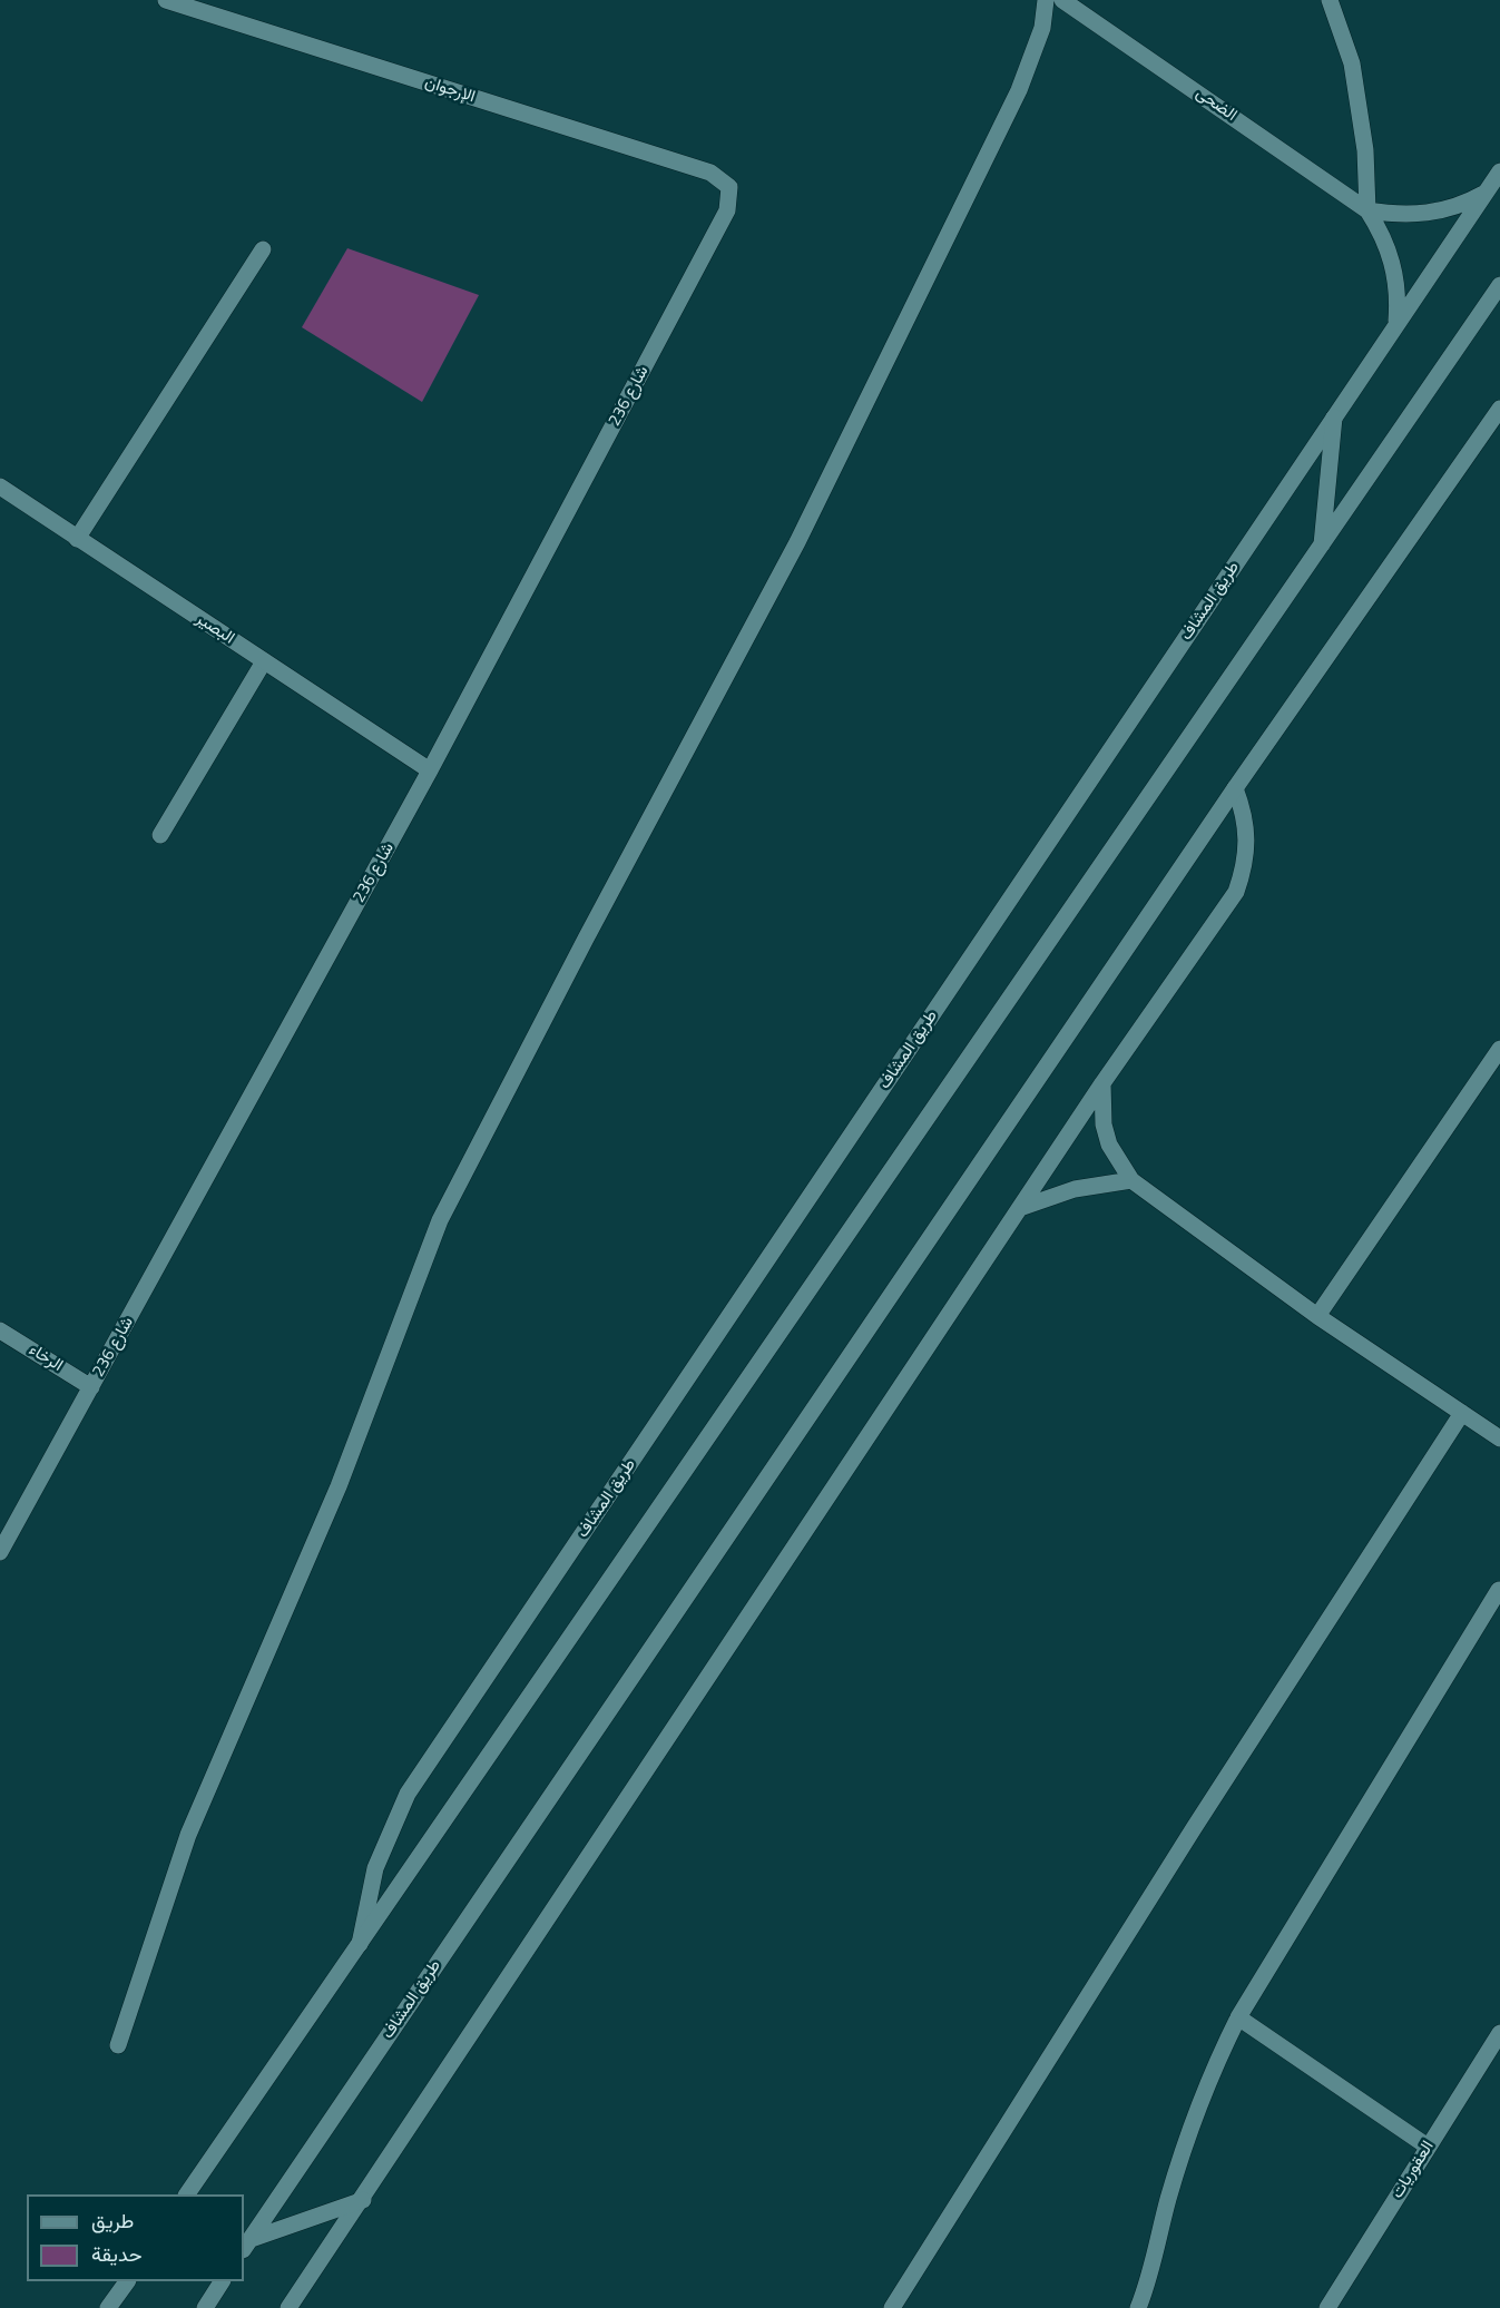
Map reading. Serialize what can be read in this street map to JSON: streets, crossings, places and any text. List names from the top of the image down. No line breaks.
{"streets":{"street":["الإرجوان","الضحى","شارع 236","طريق المشاف","البصير","الرخاء","العقوريات"]},"crossings":[["الإرجوان","شارع 236"],["الضحى","طريق المشاف"],["شارع 236","البصير"],["شارع 236","الرخاء"]],"legend":["طريق","حديقة"]}
